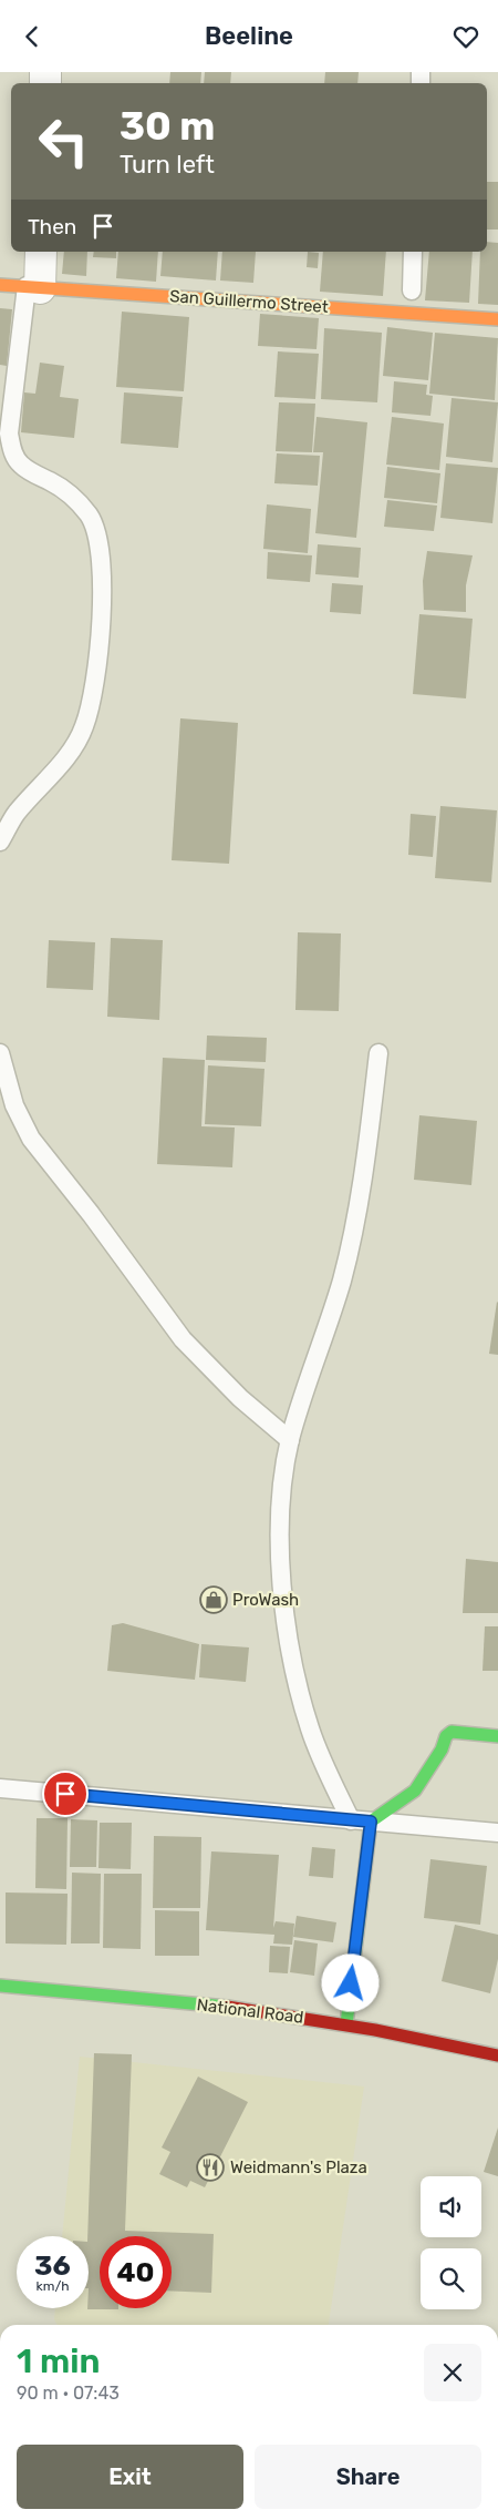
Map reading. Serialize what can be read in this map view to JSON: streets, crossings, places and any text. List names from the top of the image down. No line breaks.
{"streets":{"main road":["San Guillermo Street","National Road"]},"places":{"shop":["ProWash"],"restaurant":["Weidmann's Plaza"]},"page":{"header":"Beeline","turn":["30 m","Turn left"],"then":"Then","speed":"36 km/h","limit":"40","heading":["1 min","90 m · 07:43"],"buttons":["Exit","Share"]}}
